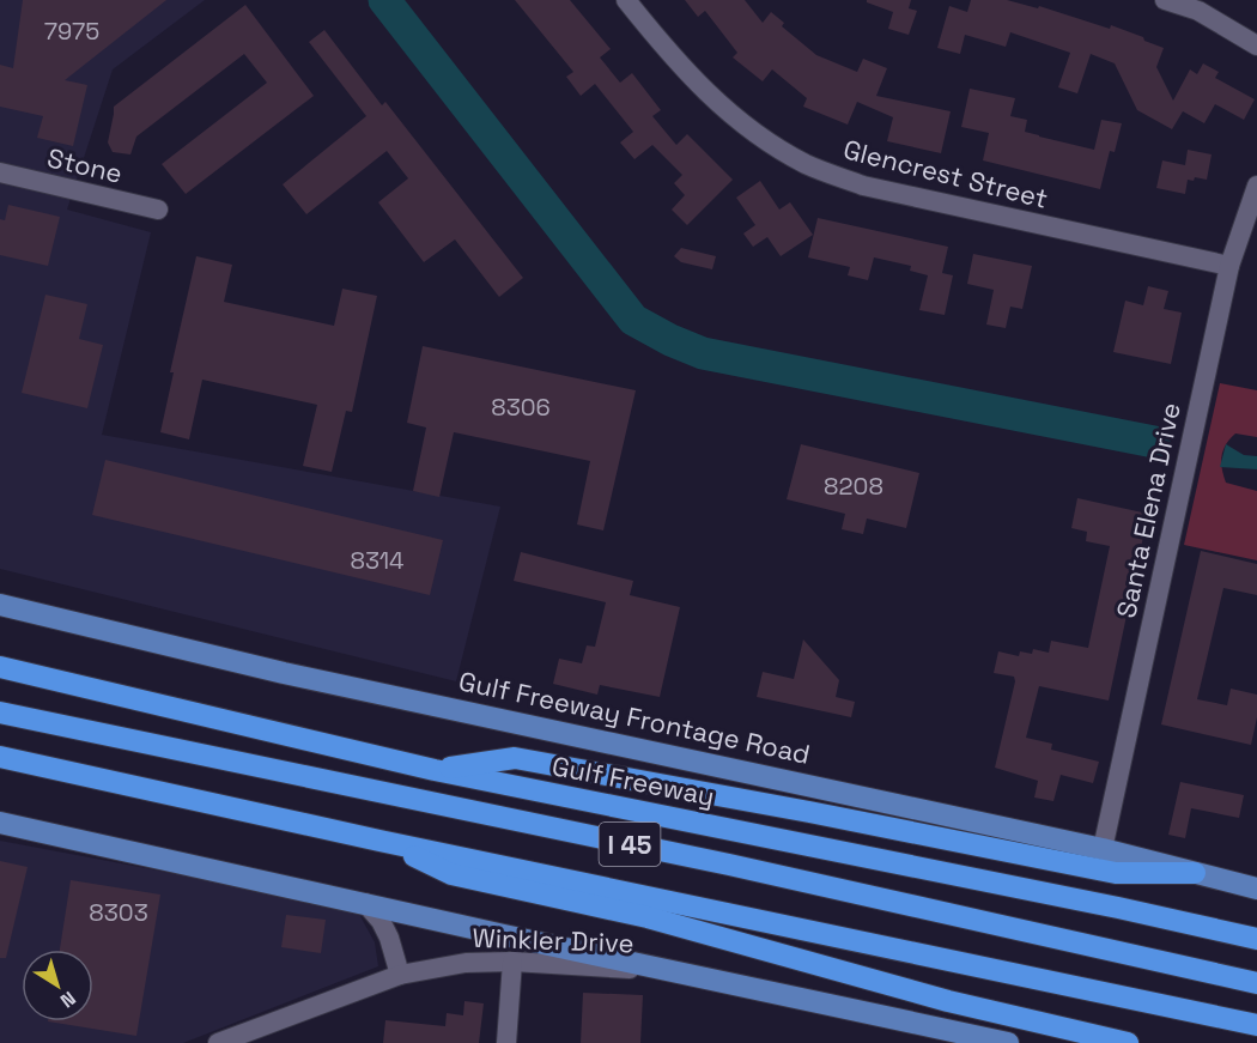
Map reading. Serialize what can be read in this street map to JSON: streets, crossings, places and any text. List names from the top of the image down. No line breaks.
{"streets":{"highway":["Gulf Freeway","I 45"],"main road":["Gulf Freeway Frontage Road"],"street":["Stone","Glencrest Street","Santa Elena Drive","Winkler Drive"]},"crossings":[["Glencrest Street","Santa Elena Drive"],["Santa Elena Drive","Gulf Freeway Frontage Road"]],"house_numbers":["7975","8306","8208","8314","8303"],"north":"bottom right"}
